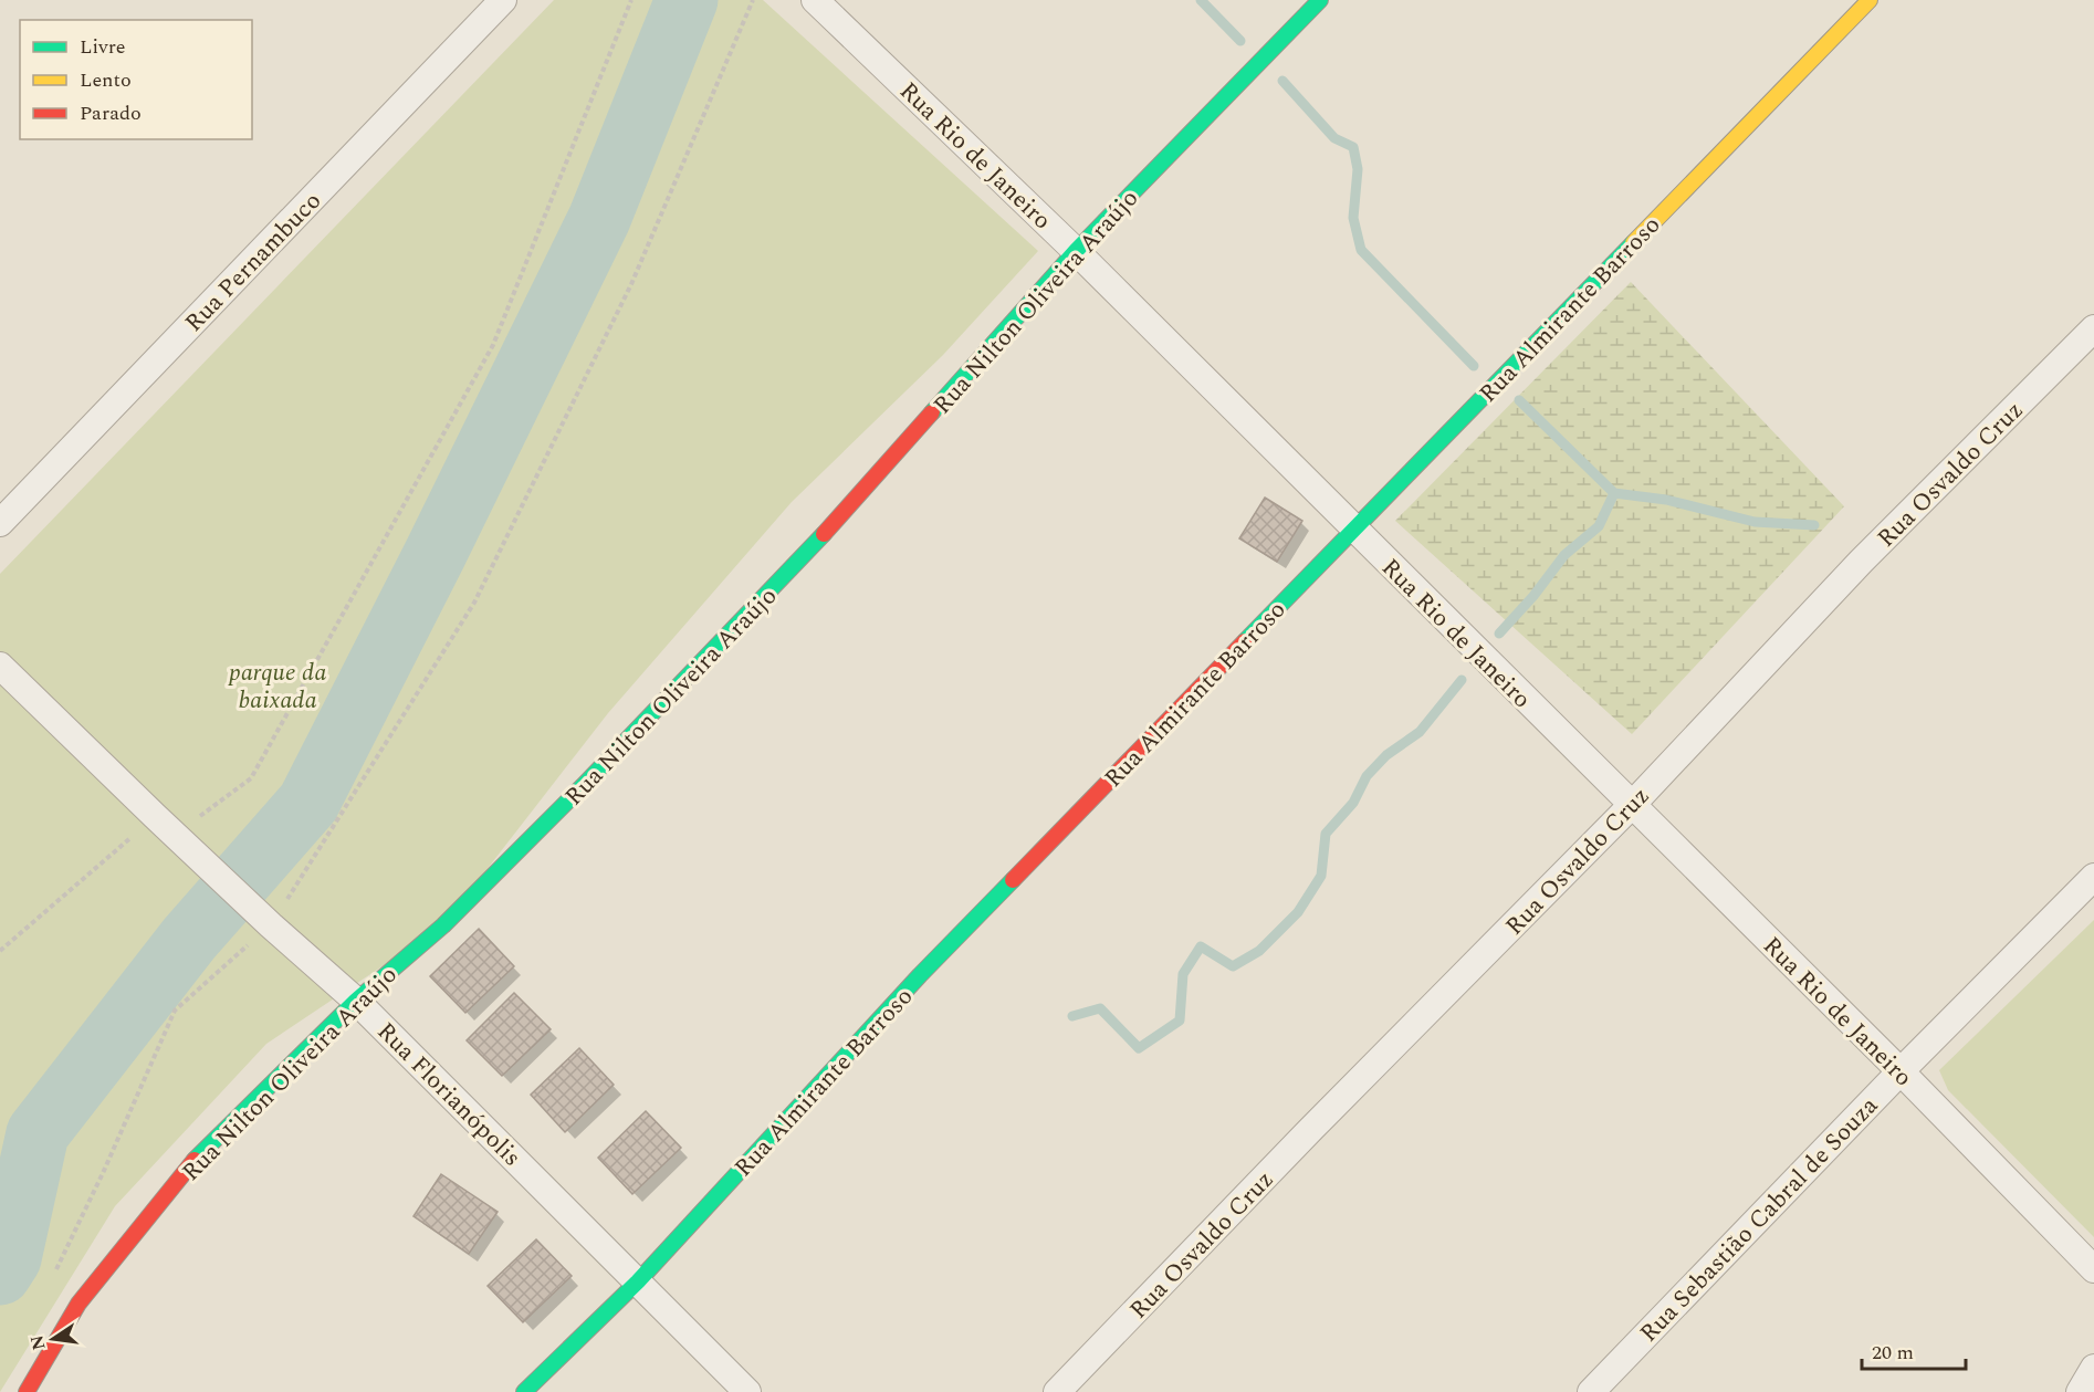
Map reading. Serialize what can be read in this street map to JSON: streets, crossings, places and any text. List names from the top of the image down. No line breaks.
{"streets":{"street":["Rua Rio de Janeiro","Rua Pernambuco","Rua Nilton Oliveira Araújo","Rua Almirante Barroso","Rua Osvaldo Cruz","Rua Florianópolis","Rua Sebastião Cabral de Souza"]},"crossings":[["Rua Rio de Janeiro","Rua Nilton Oliveira Araújo"],["Rua Rio de Janeiro","Rua Almirante Barroso"],["Rua Rio de Janeiro","Rua Osvaldo Cruz"],["Rua Rio de Janeiro","Rua Sebastião Cabral de Souza"],["Rua Nilton Oliveira Araújo","Rua Florianópolis"],["Rua Almirante Barroso","Rua Florianópolis"]],"parks":["parque da baixada"],"legend":["Livre","Lento","Parado"],"scale_bar":"20 m","north":"left"}
